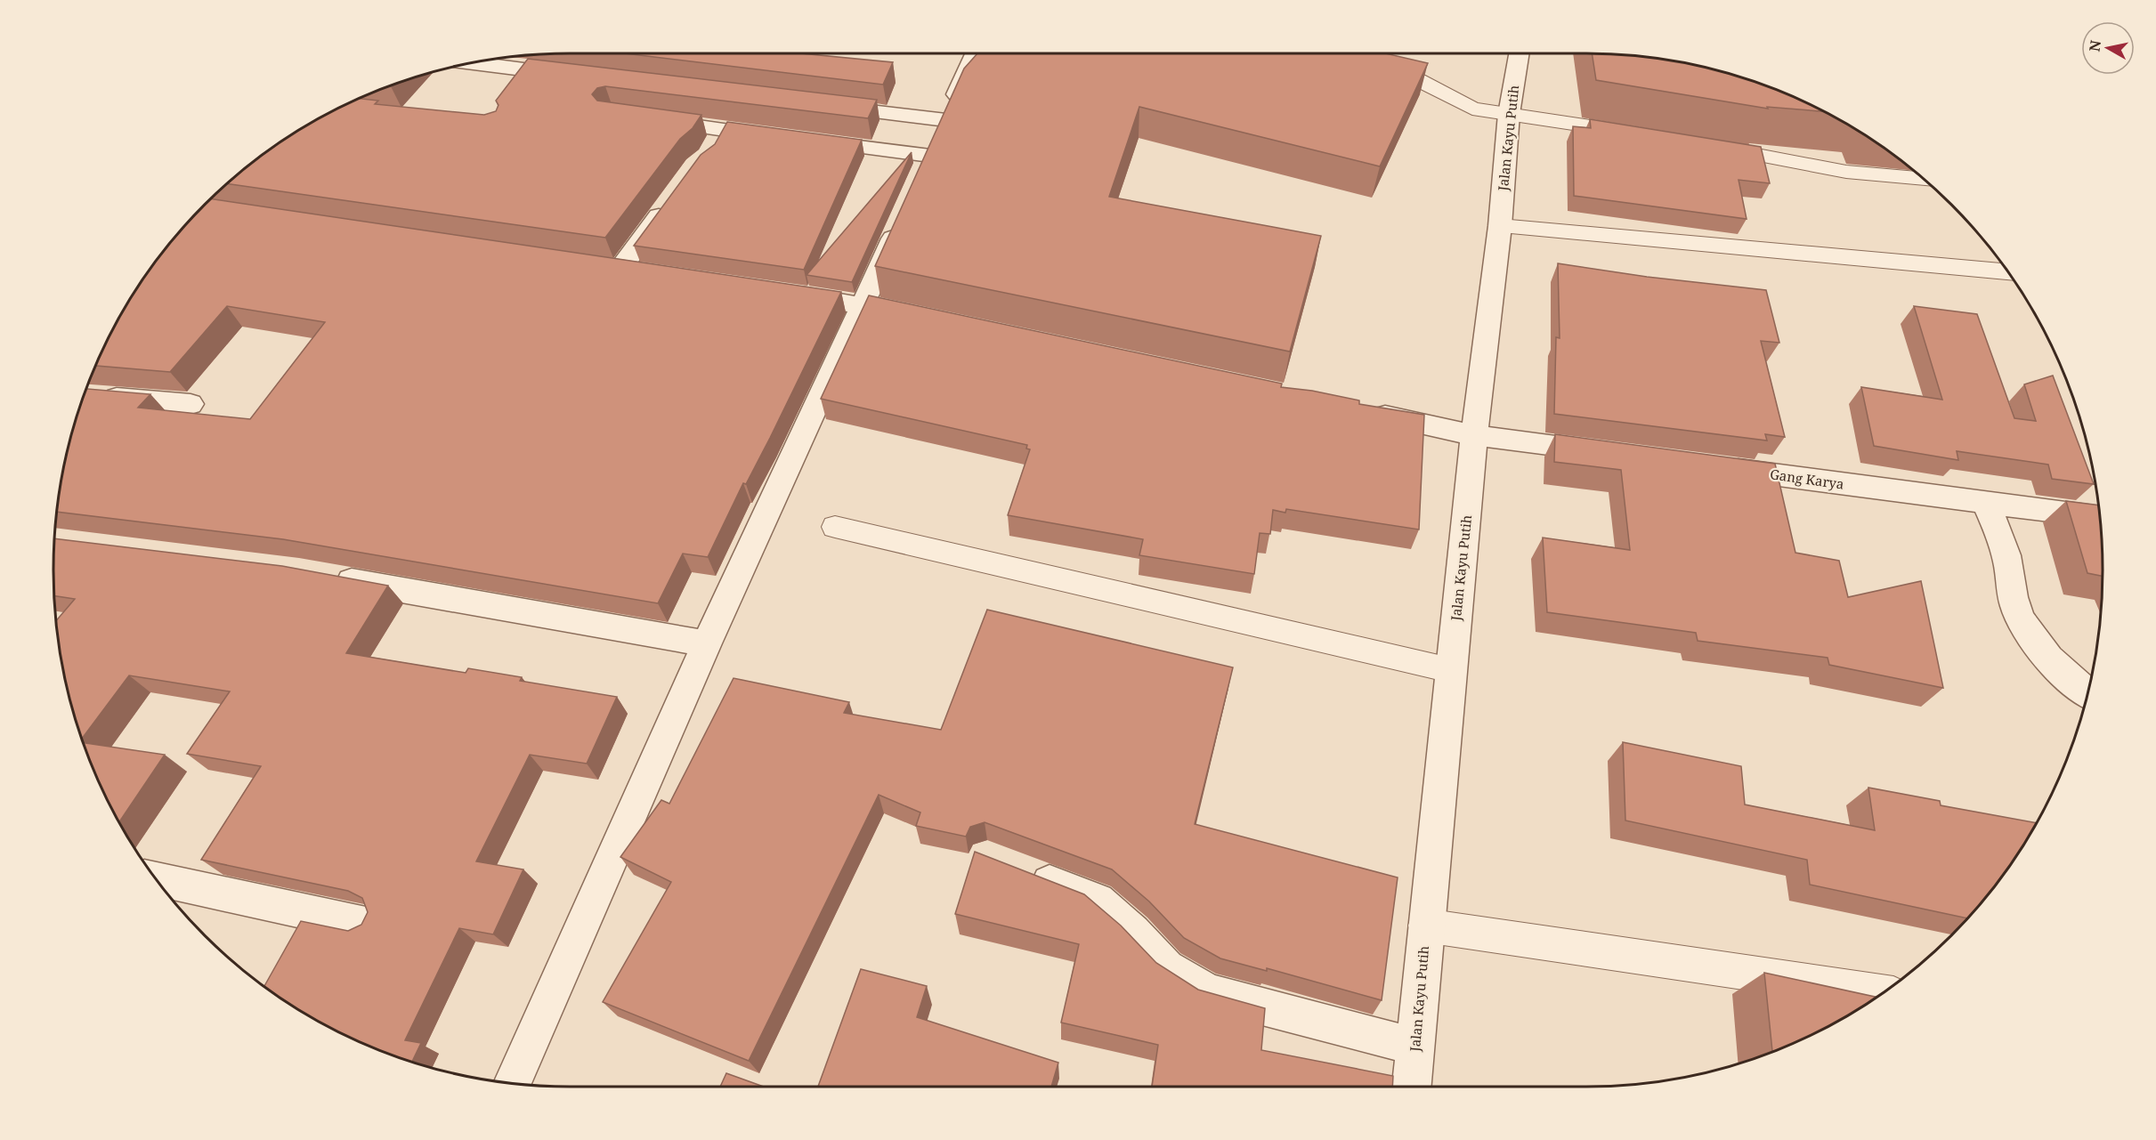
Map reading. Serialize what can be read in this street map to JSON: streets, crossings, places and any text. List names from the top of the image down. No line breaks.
{"streets":{"street":["Jalan Kayu Putih","Gang Karya"]},"north":"left"}
